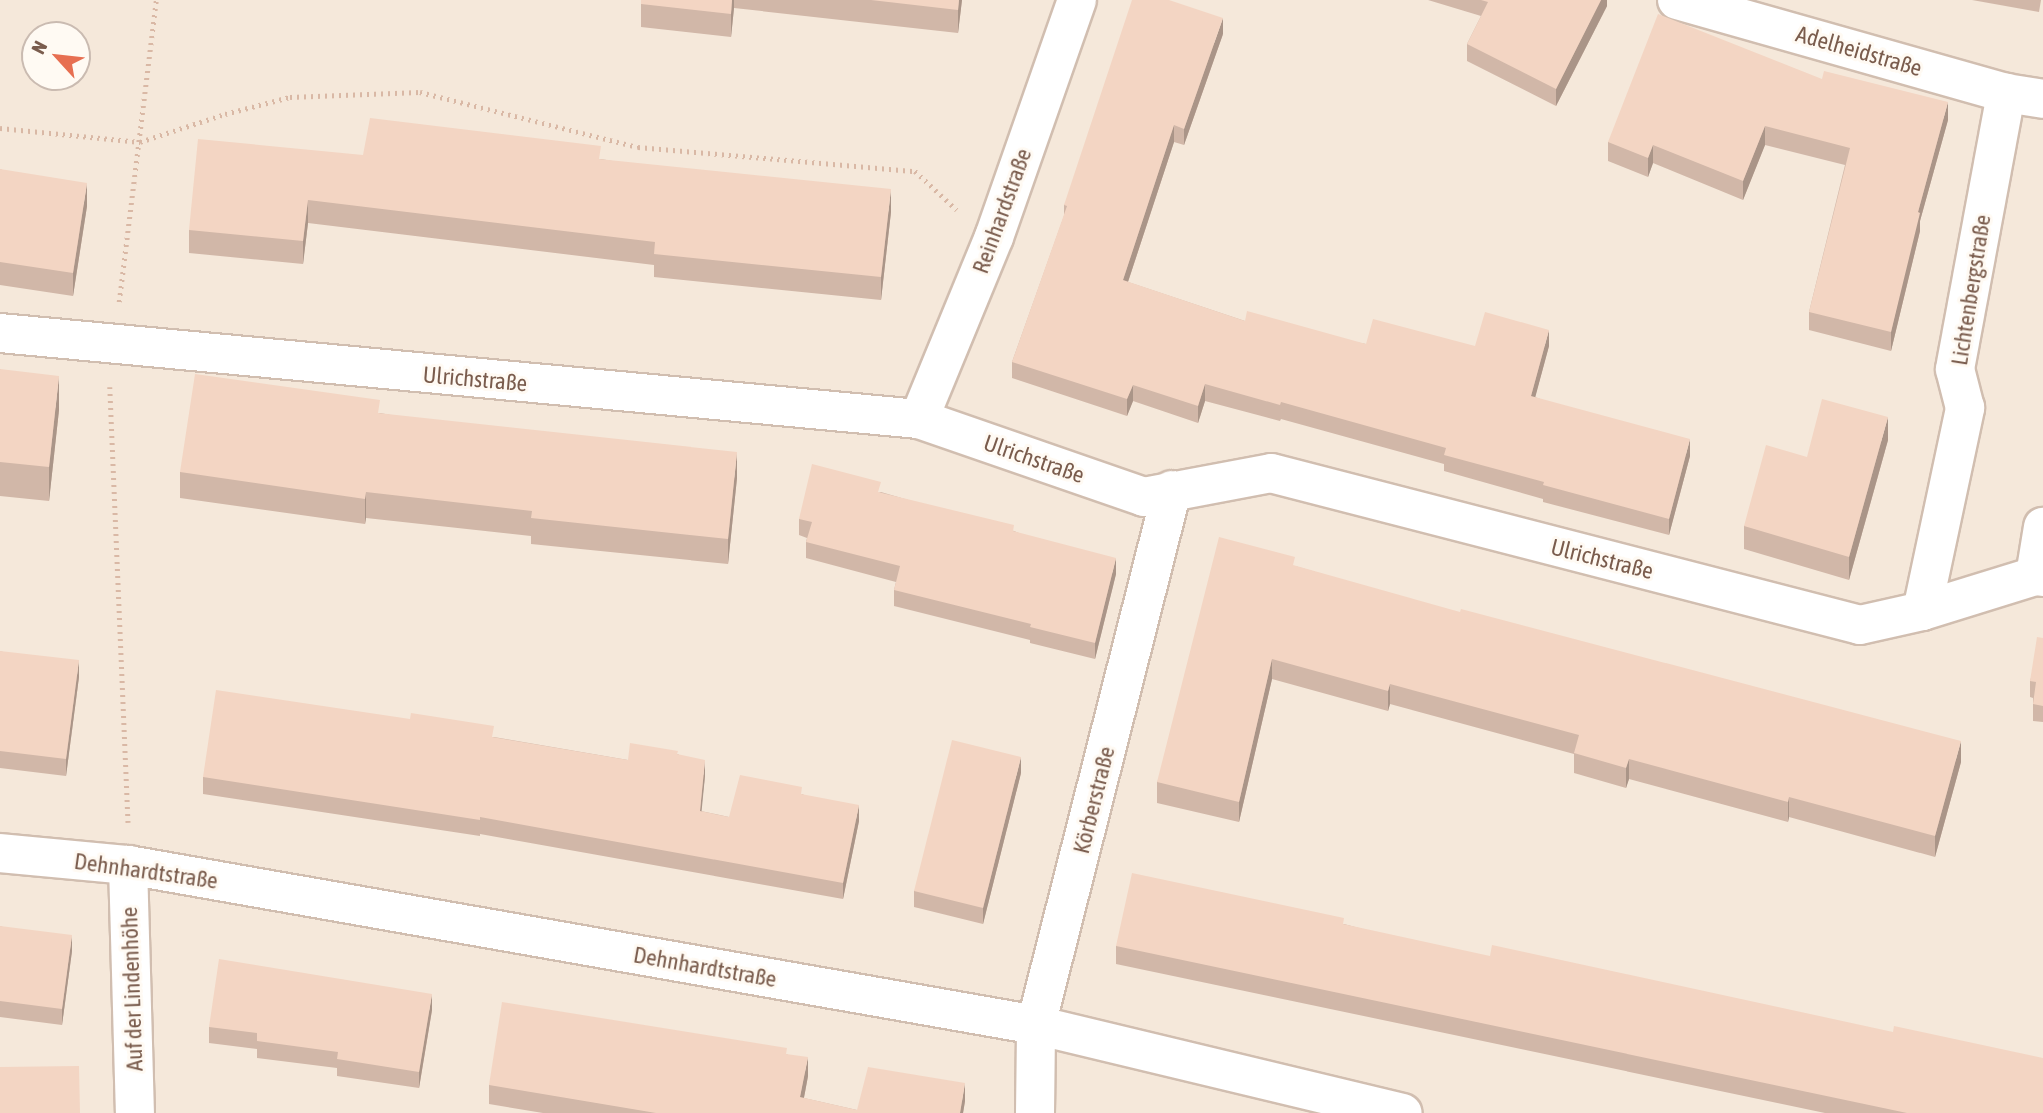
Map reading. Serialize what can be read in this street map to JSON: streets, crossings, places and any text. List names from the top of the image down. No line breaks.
{"streets":{"street":["Adelheidstraße","Reinhardstraße","Lichtenbergstraße","Ulrichstraße","Körberstraße","Dehnhardtstraße","Auf der Lindenhöhe"]},"crossings":[["Adelheidstraße","Lichtenbergstraße"],["Reinhardstraße","Ulrichstraße"],["Lichtenbergstraße","Ulrichstraße"],["Ulrichstraße","Körberstraße"],["Körberstraße","Dehnhardtstraße"],["Dehnhardtstraße","Auf der Lindenhöhe"]],"north":"top left"}
